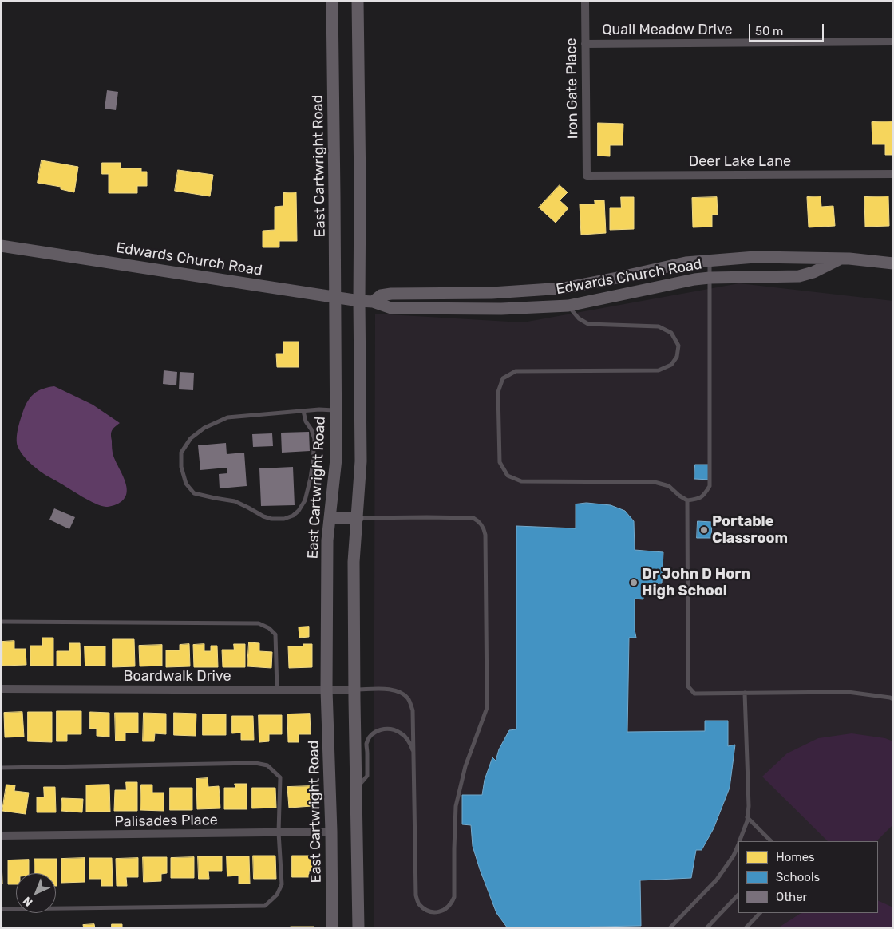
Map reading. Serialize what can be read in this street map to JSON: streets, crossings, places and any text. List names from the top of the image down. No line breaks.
{"streets":{"main road":["East Cartwright Road","Edwards Church Road"],"street":["Quail Meadow Drive","Iron Gate Place","Deer Lake Lane","Boardwalk Drive","Palisades Place"]},"crossings":[["Quail Meadow Drive","Iron Gate Place"],["Iron Gate Place","Deer Lake Lane"],["East Cartwright Road","Edwards Church Road"],["East Cartwright Road","Boardwalk Drive"],["East Cartwright Road","Palisades Place"]],"places":["Portable Classroom","Dr John D Horn High School"],"legend":["Homes","Schools","Other"],"scale_bar":"50 m","north":"bottom left"}
